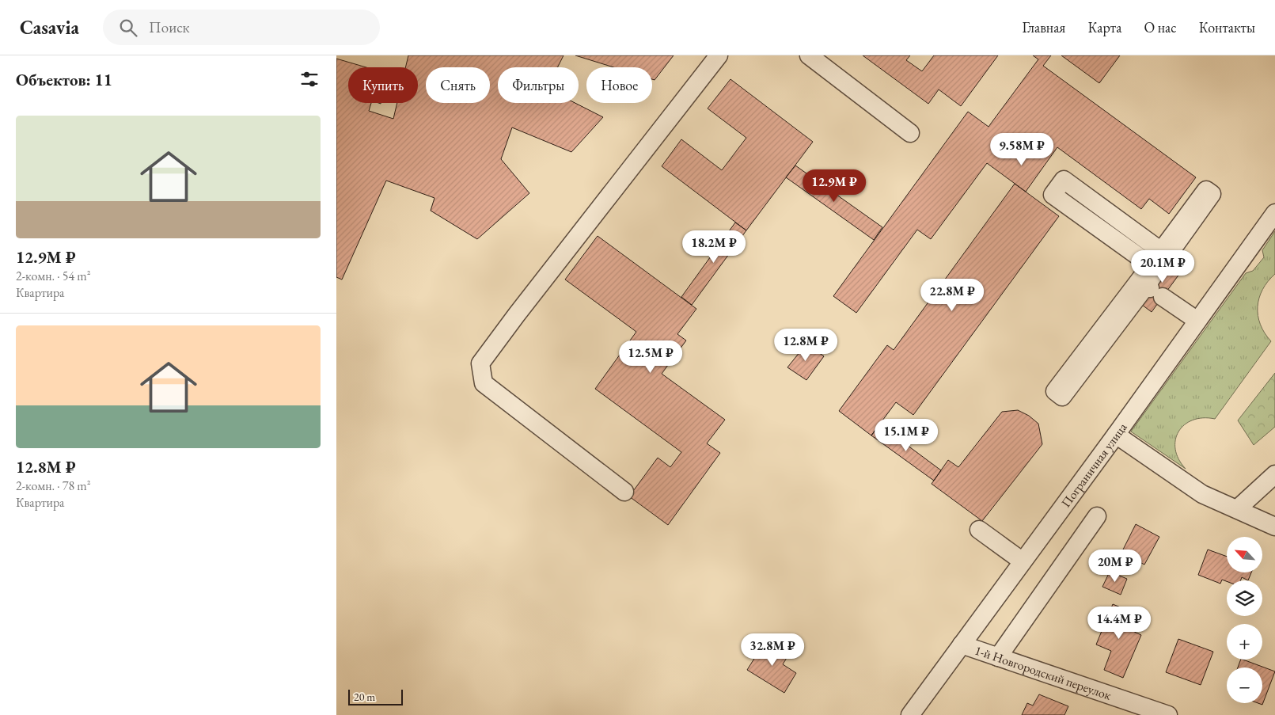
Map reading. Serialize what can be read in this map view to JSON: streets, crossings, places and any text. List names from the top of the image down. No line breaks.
{"streets":{"street":["Пограничная улица","1-й Новгородский переулок"]},"crossings":[["Пограничная улица","1-й Новгородский переулок"]],"scale_bar":"20 m","north":"top left","page":{"header":"Casavia","search":"Поиск","nav":["Главная","Карта","О нас","Контакты"],"heading":"Объектов: 11","chip":["Купить","Снять","Фильтры","Новое"],"list":[{"name":"12.9M ₽","note":"2-комн. · 54 m² · Квартира"},{"name":"12.8M ₽","note":"2-комн. · 78 m² · Квартира"}],"price":["9.58M ₽","12.9M ₽","18.2M ₽","20.1M ₽","22.8M ₽","12.8M ₽","12.5M ₽","15.1M ₽","20M ₽","14.4M ₽","32.8M ₽"],"map_buttons":["+","−"],"scale":"20 m"}}
